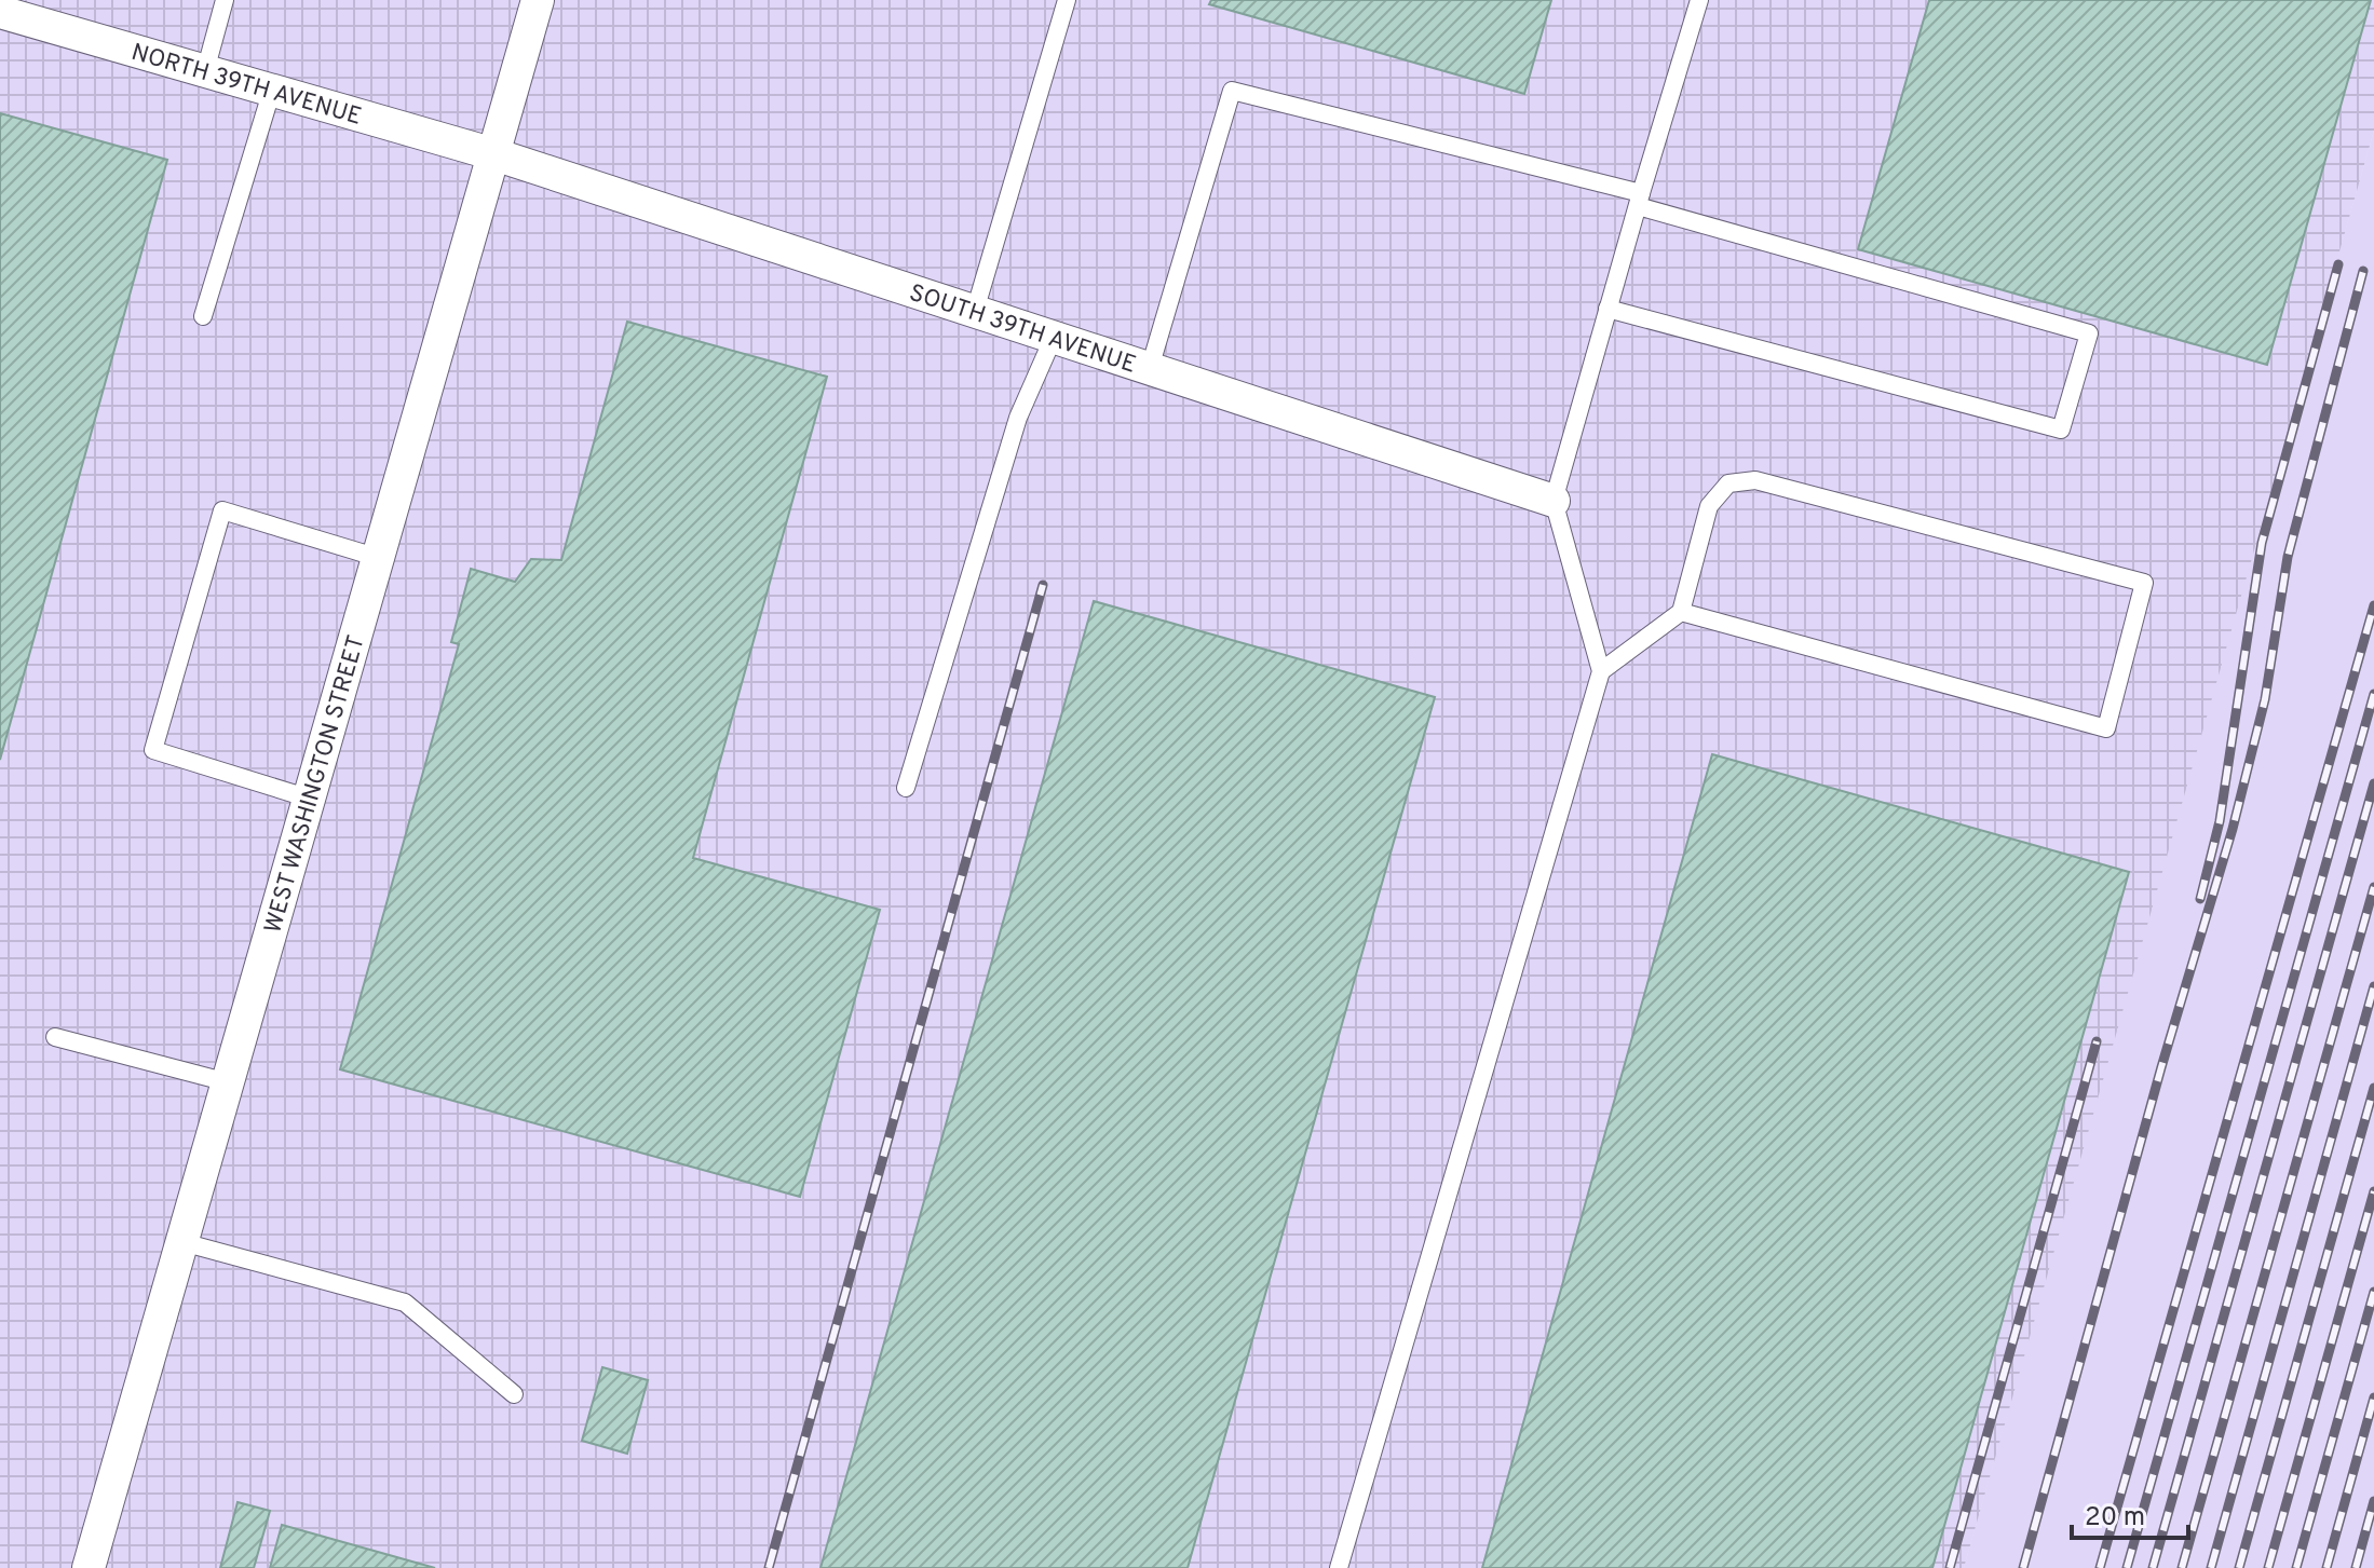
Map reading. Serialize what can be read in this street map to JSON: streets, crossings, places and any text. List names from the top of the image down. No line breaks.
{"streets":{"street":["NORTH 39TH AVENUE","SOUTH 39TH AVENUE","WEST WASHINGTON STREET"]},"crossings":[["NORTH 39TH AVENUE","SOUTH 39TH AVENUE"],["NORTH 39TH AVENUE","WEST WASHINGTON STREET"],["SOUTH 39TH AVENUE","WEST WASHINGTON STREET"]],"scale_bar":"20 m"}
